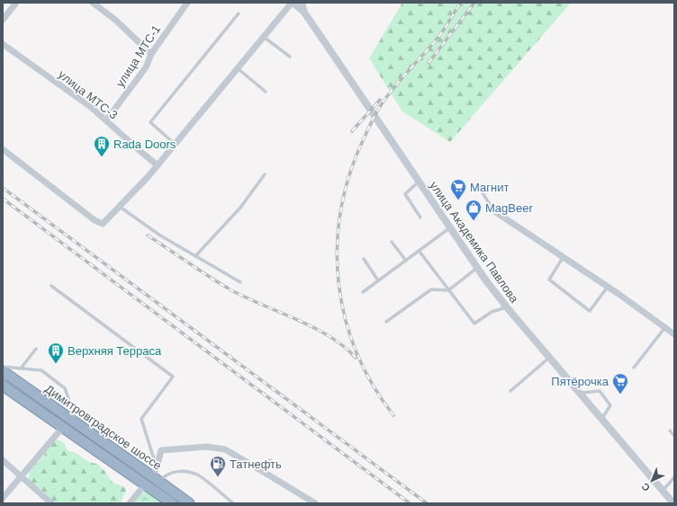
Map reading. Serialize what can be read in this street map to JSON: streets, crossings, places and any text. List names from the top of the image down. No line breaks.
{"streets":{"highway":["Димитровградское шоссе"],"street":["улица МТС-1","улица МТС-3","улица Академика Павлова"]},"crossings":[["улица МТС-1","улица МТС-3"]],"places":{"building":["Rada Doors","Верхняя Терраса"],"supermarket":["Магнит","Пятёрочка"],"shop":["MagBeer"],"fuel station":["Татнефть"]},"north":"bottom left"}
